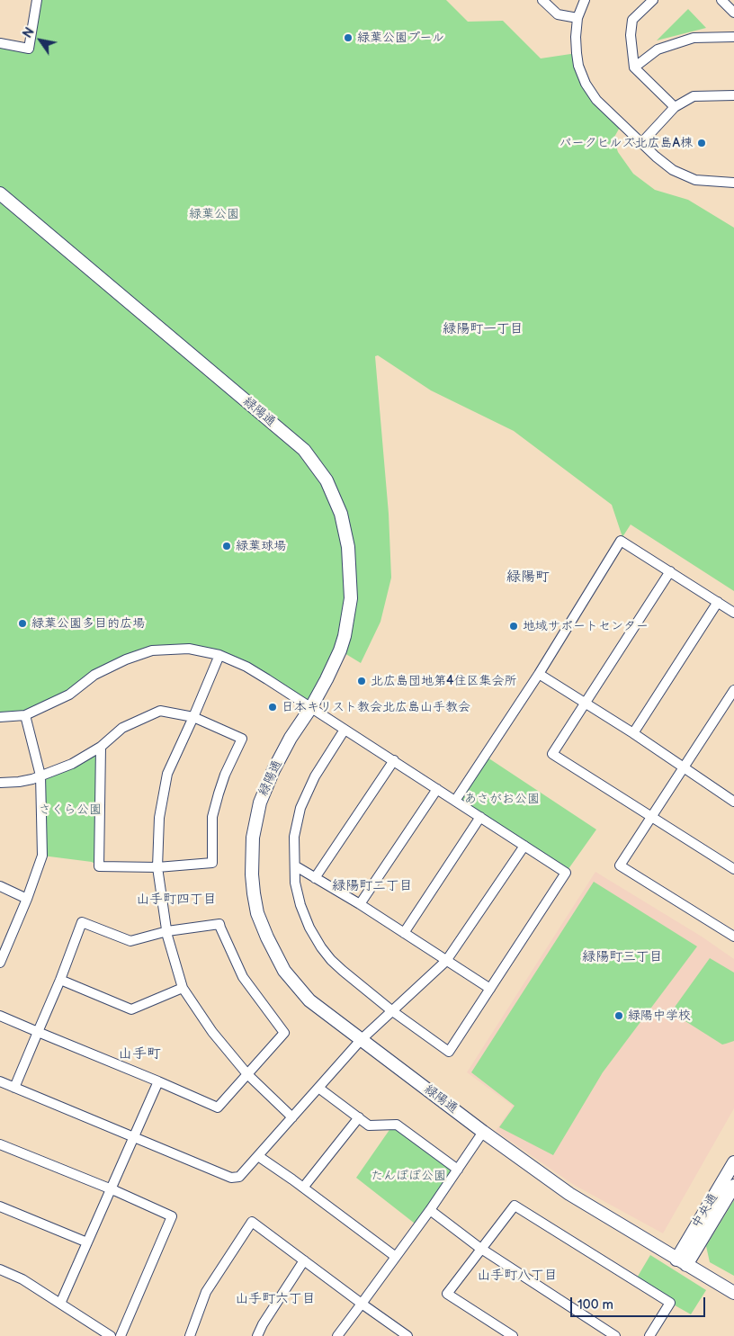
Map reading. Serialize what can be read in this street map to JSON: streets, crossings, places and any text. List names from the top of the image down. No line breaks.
{"streets":{"street":["緑陽通","中央通"]},"crossings":[["緑陽通","中央通"]],"districts":["緑陽町一丁目","緑陽町","緑陽町二丁目","山手町四丁目","緑陽町三丁目","山手町","山手町八丁目","山手町六丁目"],"parks":["緑葉公園","あさがお公園","さくら公園","たんぽぽ公園"],"places":["緑葉公園プール","パークヒルズ北広島A棟","緑葉球場","緑葉公園多目的広場","地域サポートセンター","北広島団地第4住区集会所","日本キリスト教会北広島山手教会","緑陽中学校"],"scale_bar":"100 m","north":"top left"}
